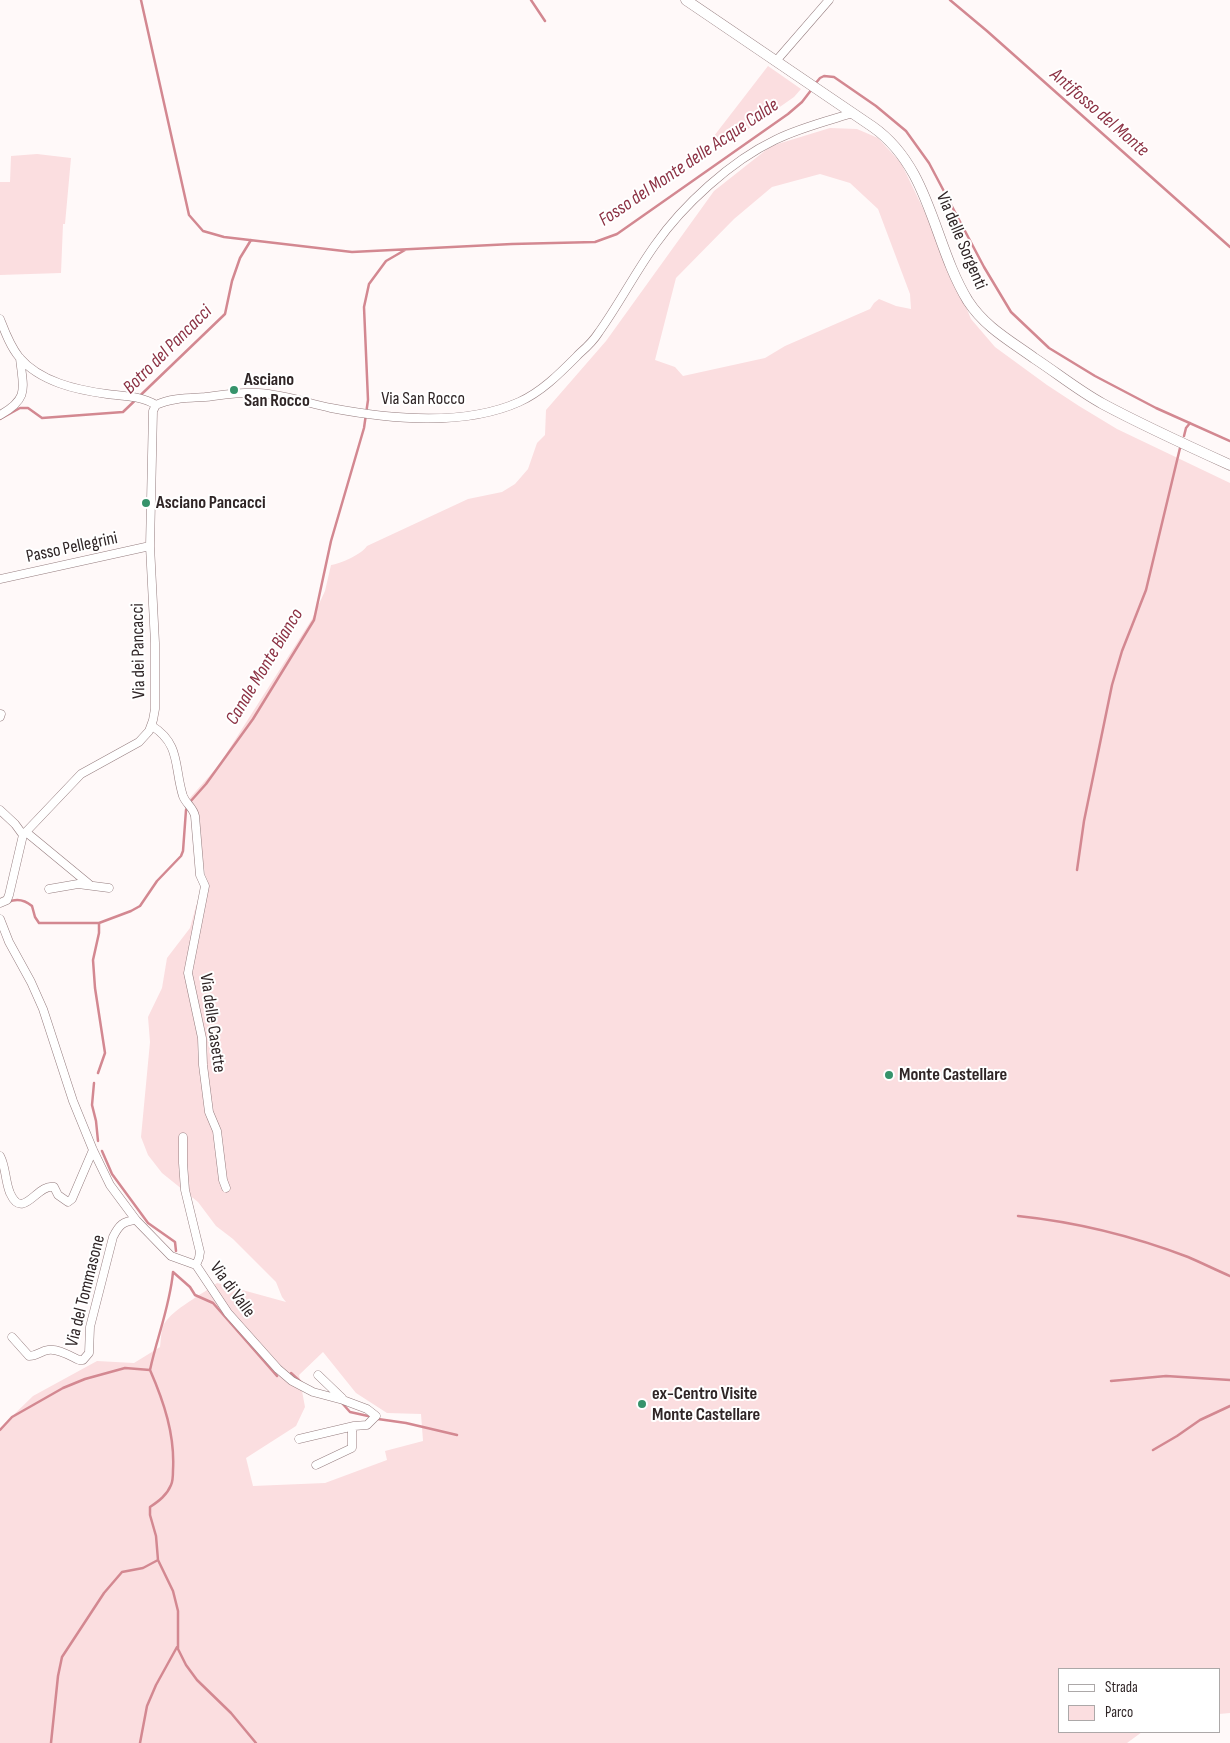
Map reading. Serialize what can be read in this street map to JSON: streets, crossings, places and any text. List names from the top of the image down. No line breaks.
{"streets":{"main road":["Via delle Sorgenti"],"street":["Via San Rocco","Passo Pellegrini","Via dei Pancacci","Via delle Casette","Via di Valle","Via del Tommasone"]},"crossings":[["Via delle Sorgenti","Via San Rocco"],["Via San Rocco","Via dei Pancacci"],["Passo Pellegrini","Via dei Pancacci"],["Via dei Pancacci","Via delle Casette"],["Via di Valle","Via del Tommasone"]],"water":["Antifosso del Monte","Fosso del Monte delle Acque Calde","Botro del Pancacci","Canale Monte Bianco"],"places":["Asciano San Rocco","Asciano Pancacci","Monte Castellare","ex-Centro Visite Monte Castellare"],"legend":["Strada","Parco"]}
